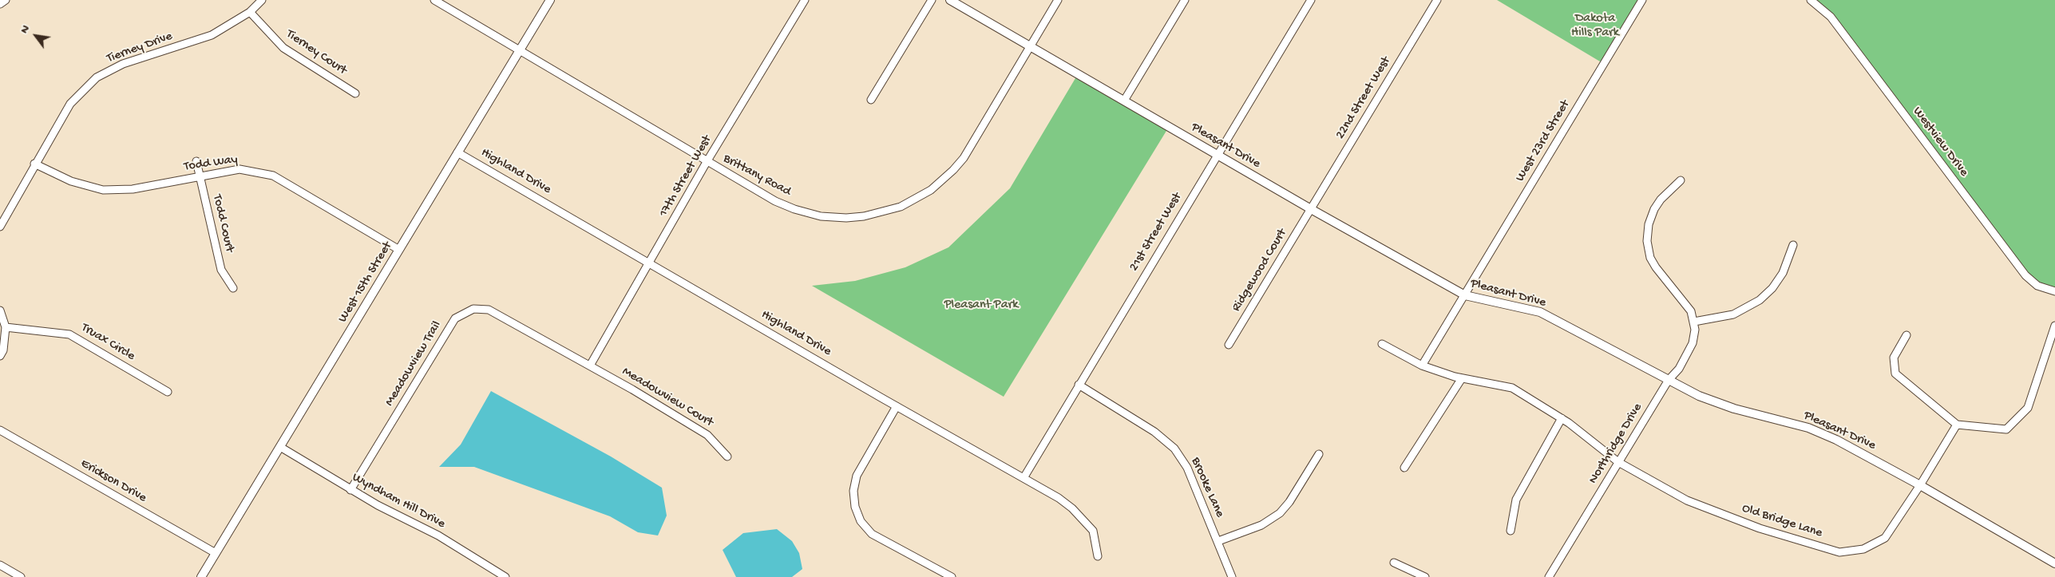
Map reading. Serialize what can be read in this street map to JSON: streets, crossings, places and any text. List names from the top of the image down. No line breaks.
{"streets":{"street":["Tierney Drive","Tierney Court","22nd Street West","West 23rd Street","Westview Drive","Pleasant Drive","Todd Way","Highland Drive","Brittany Road","17th Street West","Todd Court","21st Street West","Ridgewood Court","West 15th Street","Truax Circle","Meadowview Trail","Meadowview Court","Northridge Drive","Erickson Drive","Brooke Lane","Wyndham Hill Drive","Old Bridge Lane"]},"crossings":[["Tierney Drive","Tierney Court"],["Tierney Drive","Todd Way"],["22nd Street West","Pleasant Drive"],["22nd Street West","Ridgewood Court"],["West 23rd Street","Pleasant Drive"],["West 23rd Street","Old Bridge Lane"],["Pleasant Drive","Brittany Road"],["Pleasant Drive","21st Street West"],["Pleasant Drive","Ridgewood Court"],["Pleasant Drive","Northridge Drive"],["Pleasant Drive","Old Bridge Lane"],["Todd Way","Todd Court"],["Todd Way","West 15th Street"],["Highland Drive","17th Street West"],["Highland Drive","21st Street West"],["Highland Drive","West 15th Street"],["Brittany Road","17th Street West"],["Brittany Road","West 15th Street"],["17th Street West","Meadowview Trail"],["17th Street West","Meadowview Court"],["21st Street West","Brooke Lane"],["West 15th Street","Erickson Drive"],["West 15th Street","Wyndham Hill Drive"],["Meadowview Trail","Meadowview Court"],["Meadowview Trail","Wyndham Hill Drive"],["Northridge Drive","Old Bridge Lane"]],"parks":["Dakota Hills Park","Pleasant Park"],"north":"top left"}
